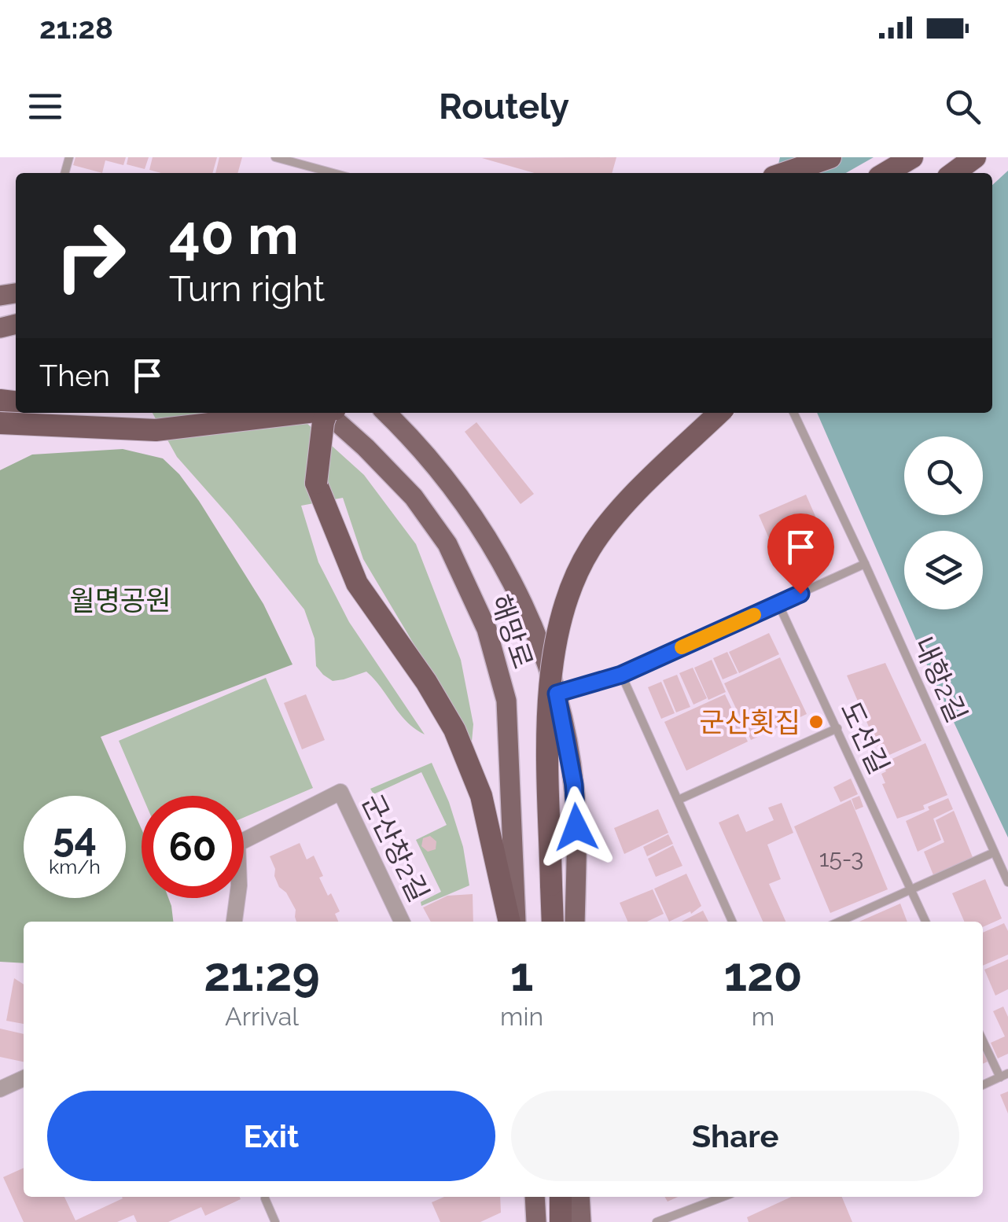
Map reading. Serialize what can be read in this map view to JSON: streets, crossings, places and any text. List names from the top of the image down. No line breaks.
{"streets":{"main road":["해망로"],"street":["군산창2길"],"lane":["내항2길","도선길"]},"parks":["월명공원"],"places":["군산횟집"],"house_numbers":["15-3"],"page":{"status":"21:28","header":"Routely","turn":["40 m","Turn right"],"then":"Then","speed":"54 km/h","limit":"60","eta":["21:29","Arrival","1","min","120","m"],"buttons":["Exit","Share"]}}
